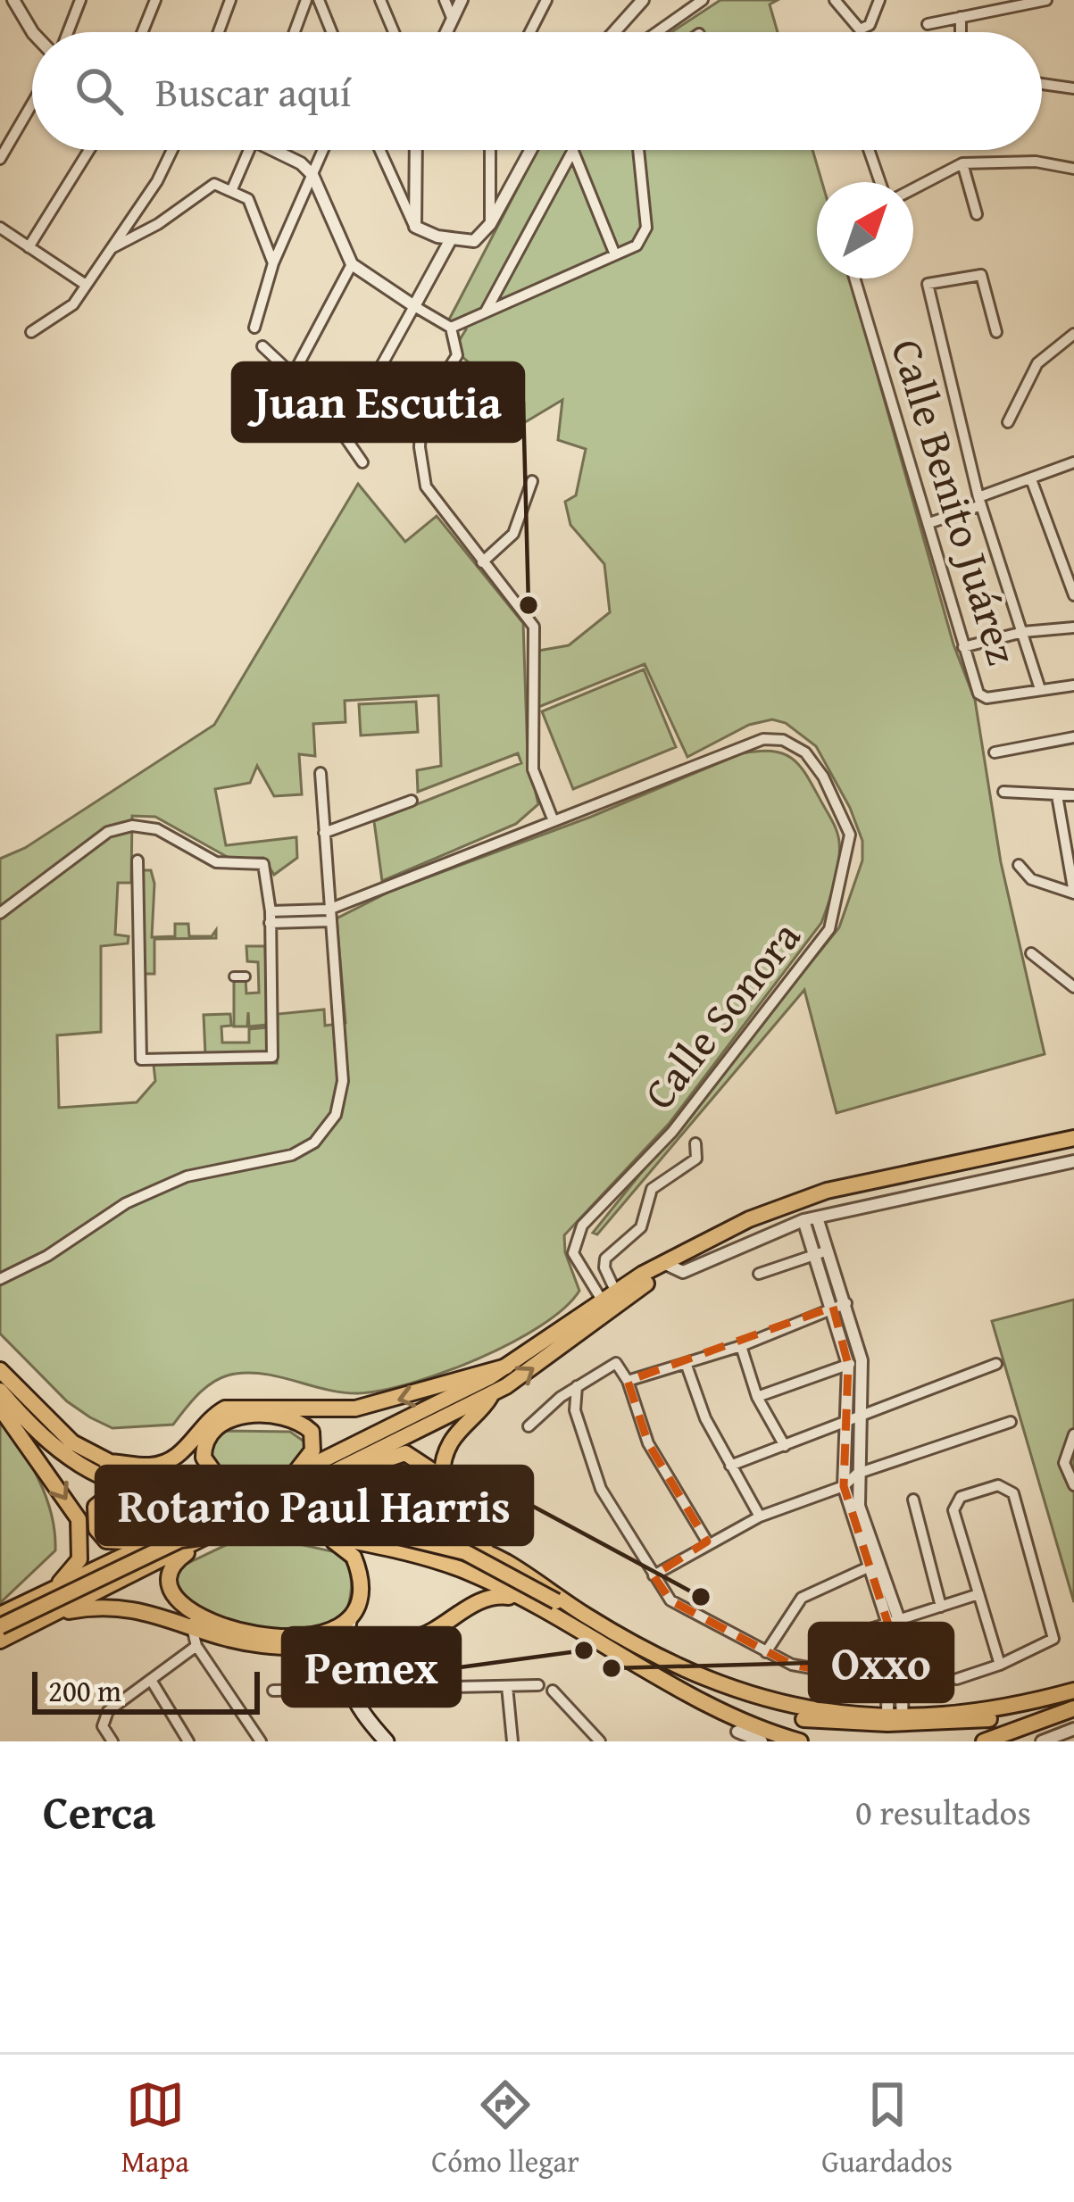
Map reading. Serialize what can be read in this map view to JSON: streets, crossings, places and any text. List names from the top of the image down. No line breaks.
{"streets":{"street":["Calle Benito Juárez","Calle Sonora"]},"places":["Juan Escutia","Rotario Paul Harris","Pemex","Oxxo"],"scale_bar":"200 m","north":"top right","page":{"search":"Buscar aquí","scale":"200 m","heading":["Cerca","0 resultados"],"nav":["Mapa","Cómo llegar","Guardados"]}}
